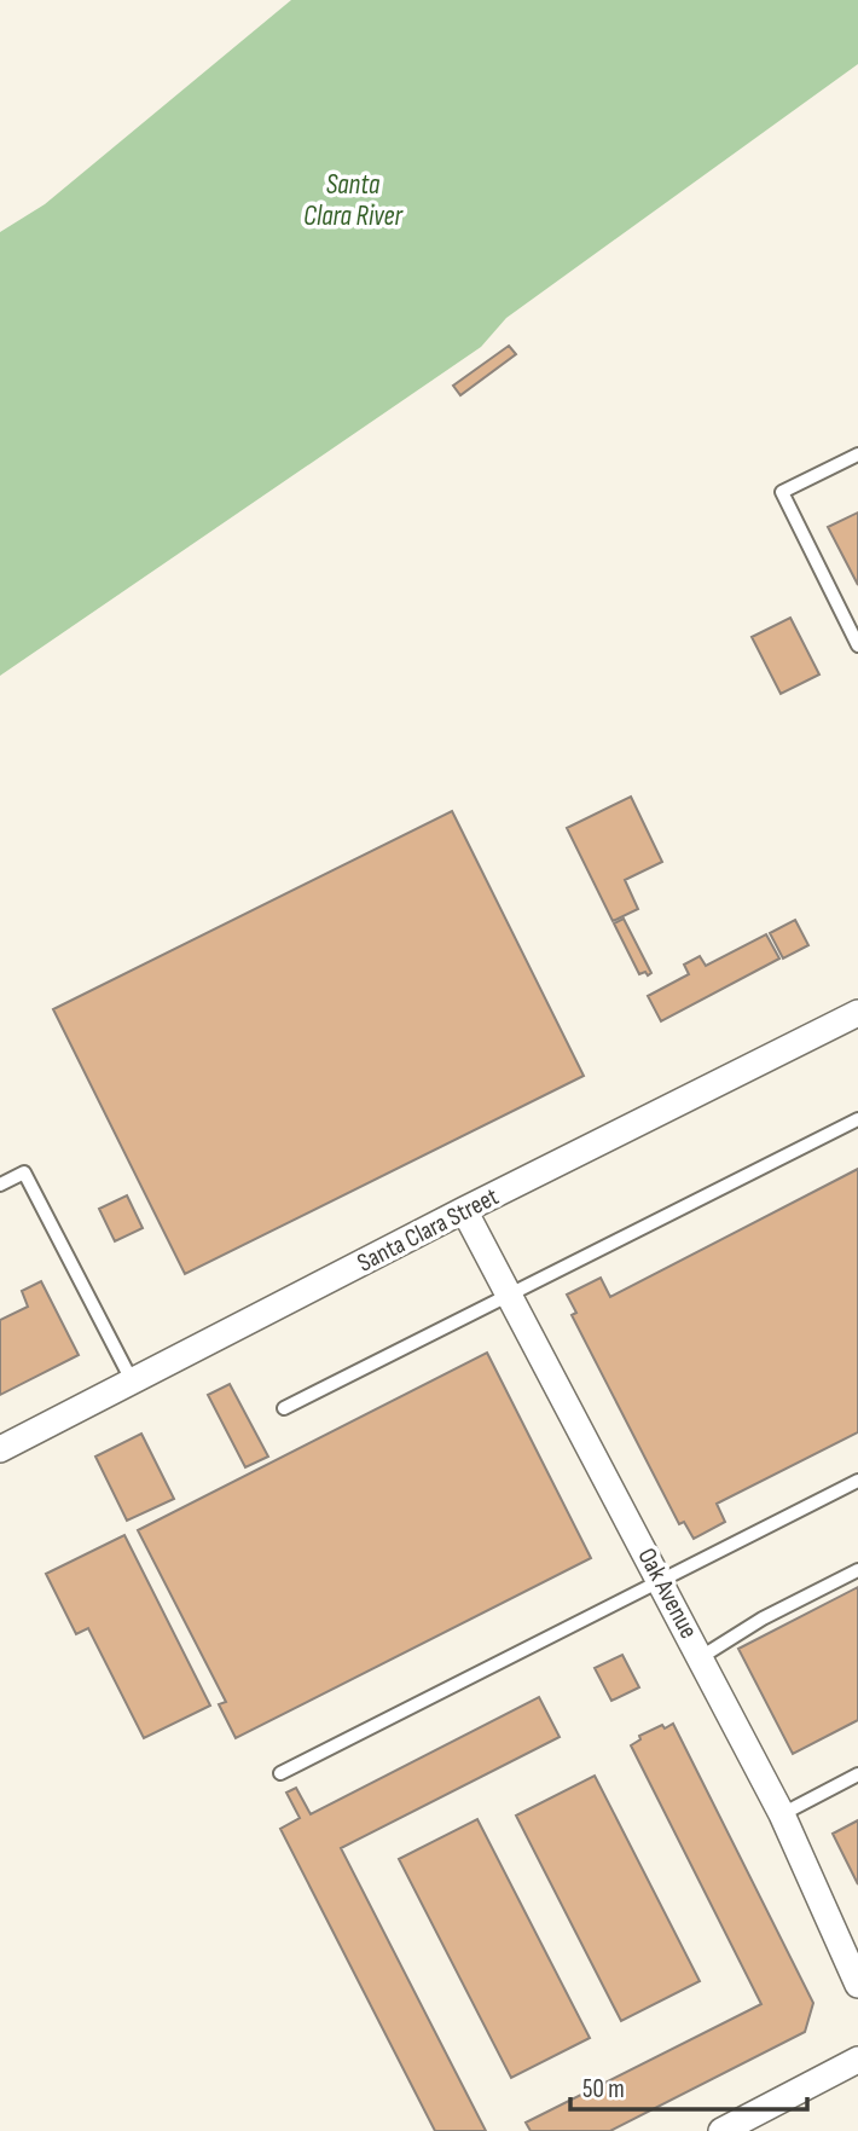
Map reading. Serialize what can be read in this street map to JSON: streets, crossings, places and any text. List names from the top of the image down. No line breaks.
{"streets":{"street":["Santa Clara Street","Oak Avenue"]},"crossings":[["Santa Clara Street","Oak Avenue"]],"water":["Santa Clara River"],"scale_bar":"50 m"}
